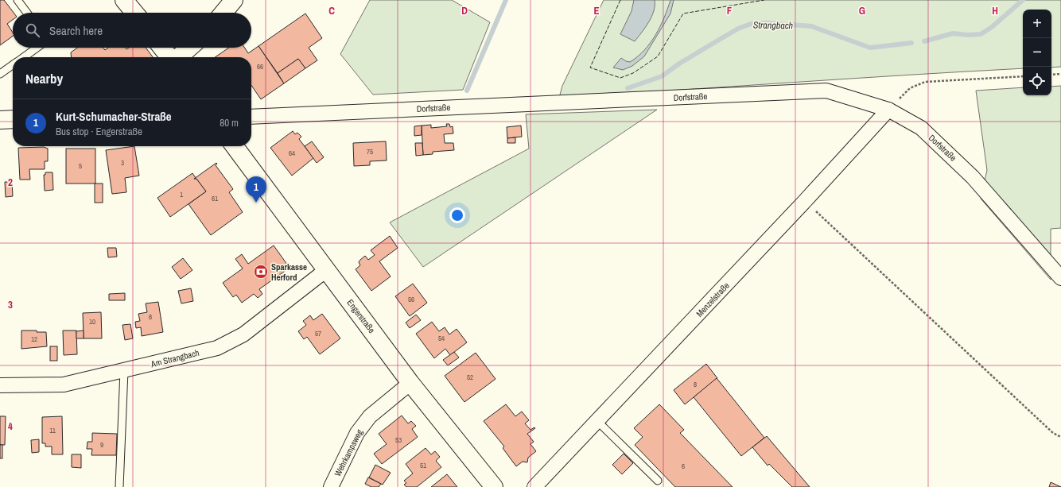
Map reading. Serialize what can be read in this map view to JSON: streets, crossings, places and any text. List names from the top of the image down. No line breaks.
{"streets":{"main road":["Engerstraße"],"street":["Dorfstraße","Menzelstraße","Am Strangbach","Wehrkampsweg"]},"crossings":[["Dorfstraße","Menzelstraße"],["Engerstraße","Am Strangbach"],["Engerstraße","Wehrkampsweg"]],"water":["Strangbach"],"places":{"bank":["Sparkasse Herford"]},"house_numbers":["66","75","64","3","5","1","61","56","8","10","57","54","12","52","8","11","53","9","51","6"],"page":{"map_buttons":["+","−"],"search":"Search here","heading":"Nearby","list":[{"mark":"1","name":"Kurt-Schumacher-Straße","note":"Bus stop · Engerstraße","value":"80 m"}],"pins":"1"},"grid":{"columns":["C","D","E","F","G","H"],"rows":["2","3","4"]}}
